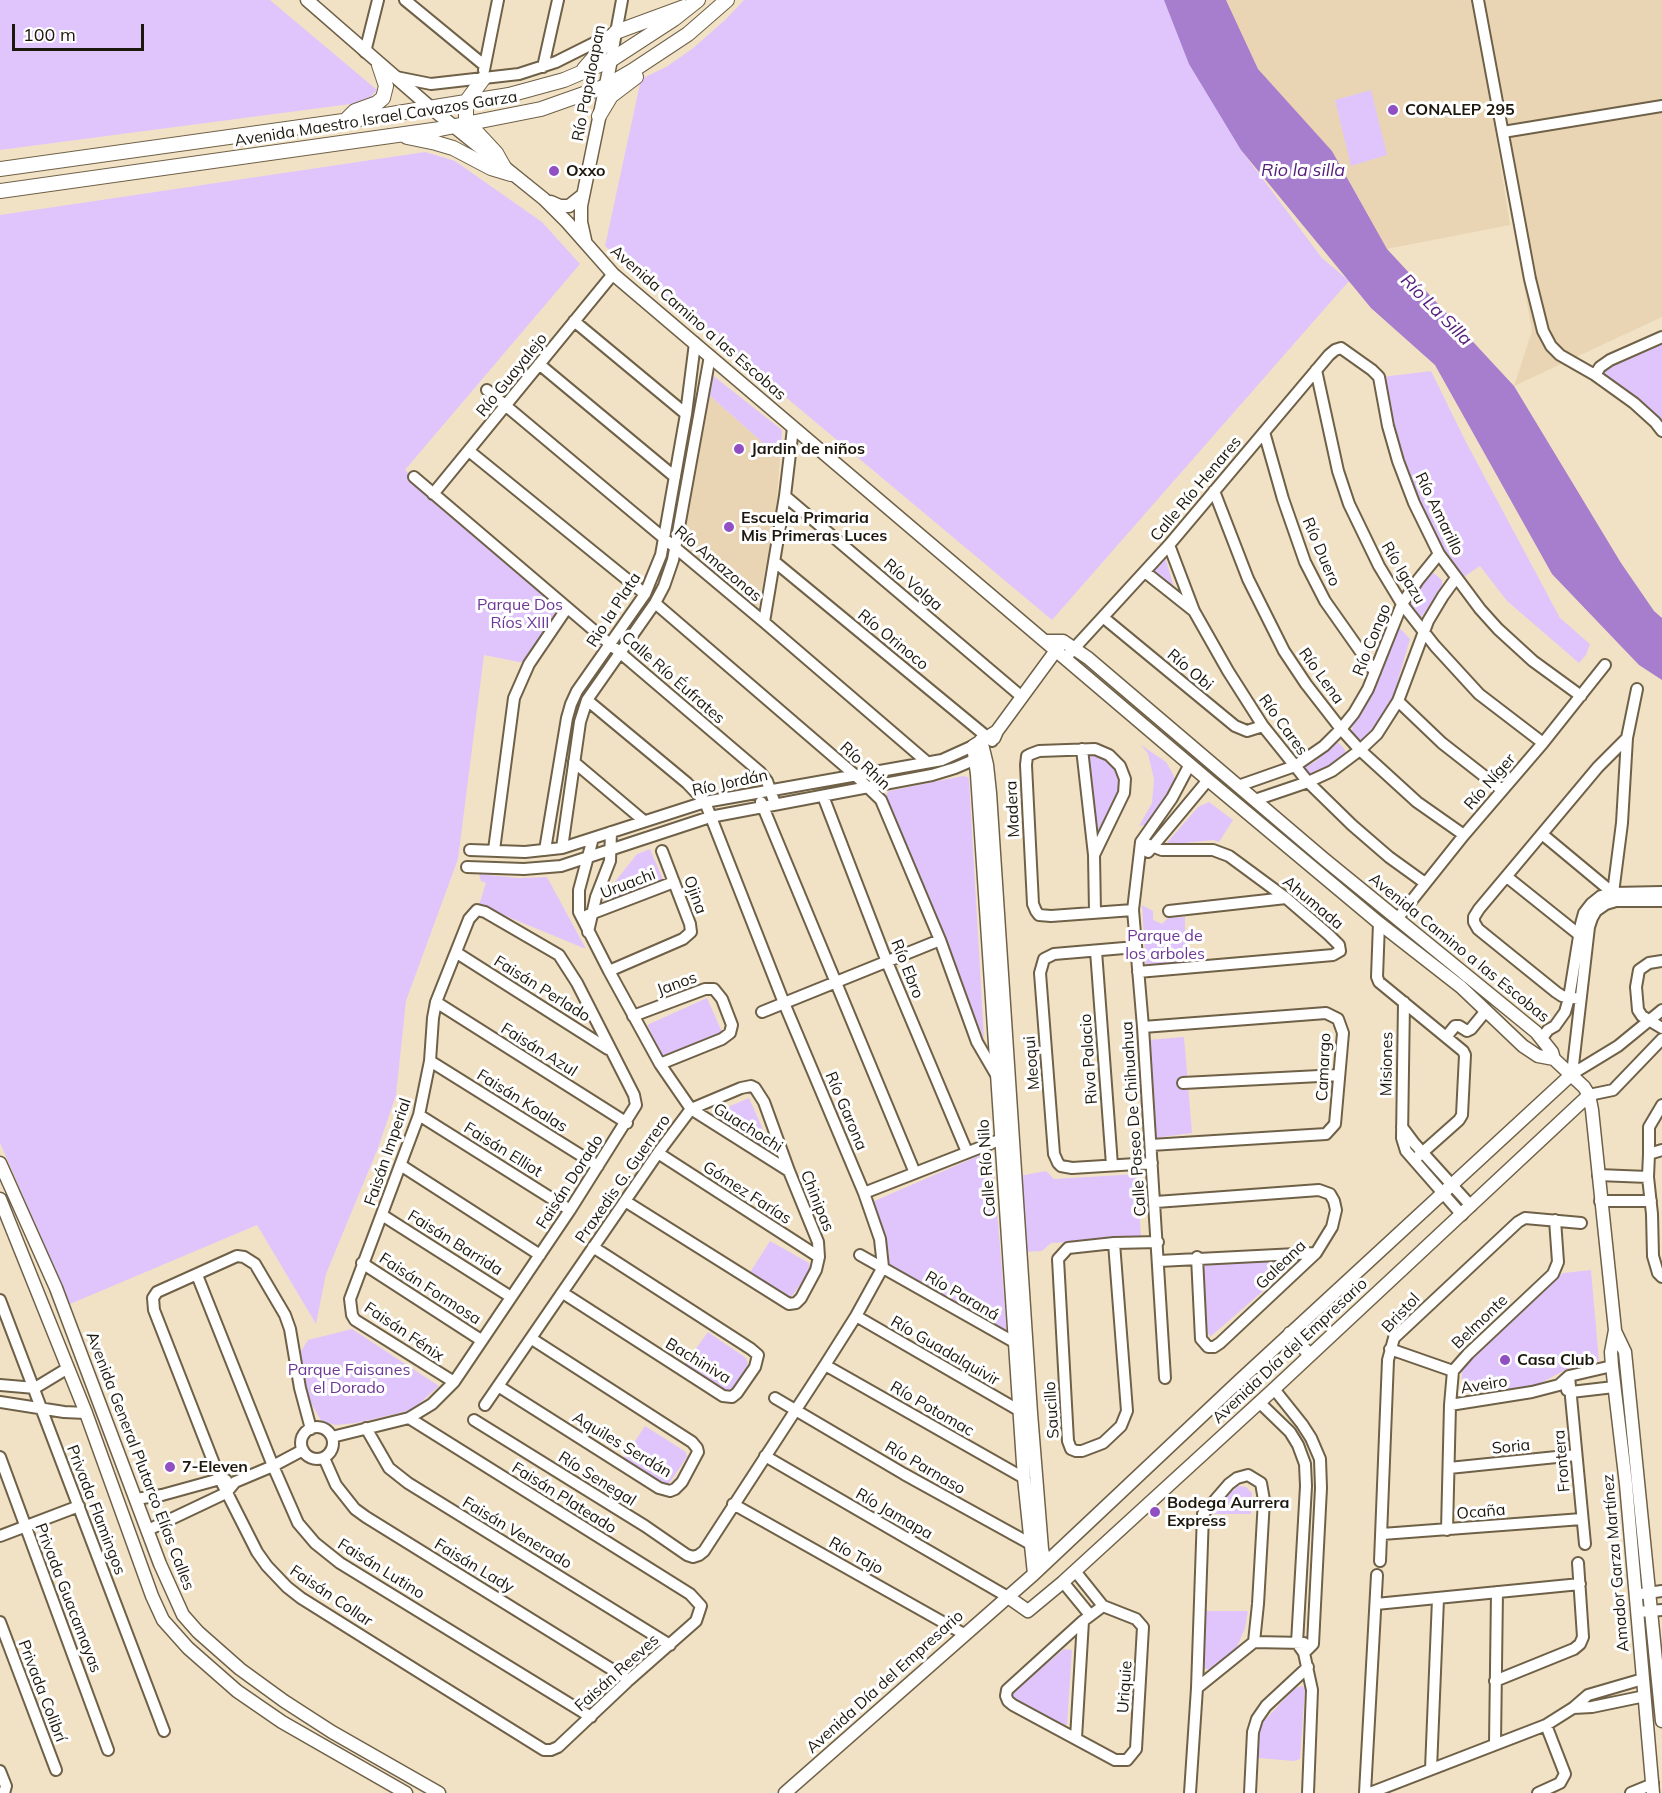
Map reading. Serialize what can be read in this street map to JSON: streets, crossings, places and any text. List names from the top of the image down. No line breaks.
{"streets":{"main road":["Avenida Maestro Israel Cavazos Garza"],"street":["Río Papaloapan","Avenida Camino a las Escobas","Río Guayalejo","Calle Río Henares","Río Amarillo","Río Duero","Río Amazonas","Río Igazu","Río Volga","Rio la Plata","Río Orinoco","Río Congo","Río Obi","Río Lena","Calle Río Éufrates","Río Cares","Río Rhin","Río Níger","Río Jordán","Madera","Uruachi","Ojina","Ahumada","Río Ebro","Janos","Faisán Perlado","Faisán Azul","Riva Palacio","Meoqui","Misiones","Camargo","Faisán Koalas","Río Garona","Calle Paseo De Chihuahua","Guachochi","Faisán Elliot","Faisán Imperial","Calle Río Nilo","Praxedis G. Guerrero","Faisán Dorado","Gómez Farías","Chinipas","Faisán Barrida","Galeana","Faisán Formosa","Río Paraná","Bristol","Belmonte","Faisán Fénix","Río Guadalquivir","Avenida Día del Empresario","Bachiniva","Aveiro","Río Potomac","Saucillo","Aquiles Serdán","Soria","Avenida General Plutarco Elías Calles","Frontera","Río Parnaso","Río Senegal","Faisán Plateado","Privada Flamingos","Ocaña","Río Jamapa","Faisán Venerado","Río Tajo","Amador Garza Martínez","Faisán Lady","Faisán Lutino","Faisán Collar","Privada Guacamayas","Faisán Reeves","Uriquie","Privada Colibrí"]},"crossings":[["Río Papaloapan","Avenida Maestro Israel Cavazos Garza"],["Río Papaloapan","Avenida Camino a las Escobas"],["Avenida Maestro Israel Cavazos Garza","Avenida Camino a las Escobas"],["Avenida Camino a las Escobas","Río Guayalejo"],["Avenida Camino a las Escobas","Calle Río Henares"],["Avenida Camino a las Escobas","Rio la Plata"],["Avenida Camino a las Escobas","Río Congo"],["Avenida Camino a las Escobas","Río Níger"],["Avenida Camino a las Escobas","Calle Paseo De Chihuahua"],["Río Guayalejo","Río Amazonas"],["Río Guayalejo","Calle Río Éufrates"],["Calle Río Henares","Río Amarillo"],["Calle Río Henares","Río Duero"],["Calle Río Henares","Río Igazu"],["Calle Río Henares","Río Obi"],["Calle Río Henares","Río Lena"],["Calle Río Henares","Río Cares"],["Río Amarillo","Río Congo"],["Río Amarillo","Río Níger"],["Río Duero","Río Congo"],["Río Amazonas","Rio la Plata"],["Río Amazonas","Río Jordán"],["Río Igazu","Río Congo"],["Río Igazu","Río Níger"],["Rio la Plata","Calle Río Éufrates"],["Rio la Plata","Río Rhin"],["Rio la Plata","Río Jordán"],["Rio la Plata","Río Garona"],["Río Orinoco","Río Jordán"],["Río Orinoco","Calle Río Nilo"],["Río Congo","Río Lena"],["Río Congo","Río Cares"],["Río Obi","Río Cares"],["Río Lena","Río Níger"],["Calle Río Éufrates","Río Jordán"],["Río Cares","Río Níger"],["Río Rhin","Río Jordán"],["Río Rhin","Calle Río Nilo"],["Río Jordán","Río Garona"],["Río Jordán","Calle Río Nilo"],["Río Jordán","Praxedis G. Guerrero"],["Madera","Calle Paseo De Chihuahua"],["Uruachi","Ojina"],["Uruachi","Praxedis G. Guerrero"],["Ojina","Praxedis G. Guerrero"],["Ahumada","Calle Paseo De Chihuahua"],["Janos","Praxedis G. Guerrero"],["Faisán Perlado","Faisán Imperial"],["Faisán Perlado","Faisán Dorado"],["Faisán Azul","Faisán Imperial"],["Faisán Azul","Faisán Dorado"],["Riva Palacio","Meoqui"],["Meoqui","Calle Paseo De Chihuahua"],["Misiones","Avenida Día del Empresario"],["Camargo","Calle Paseo De Chihuahua"],["Faisán Koalas","Faisán Imperial"],["Faisán Koalas","Faisán Dorado"],["Río Garona","Río Paraná"],["Calle Paseo De Chihuahua","Galeana"],["Calle Paseo De Chihuahua","Saucillo"],["Guachochi","Praxedis G. Guerrero"],["Guachochi","Chinipas"],["Faisán Elliot","Faisán Imperial"],["Faisán Elliot","Faisán Dorado"],["Faisán Imperial","Faisán Dorado"],["Faisán Imperial","Faisán Barrida"],["Faisán Imperial","Faisán Formosa"],["Faisán Imperial","Faisán Fénix"],["Calle Río Nilo","Río Paraná"],["Calle Río Nilo","Río Guadalquivir"],["Calle Río Nilo","Avenida Día del Empresario"],["Calle Río Nilo","Río Potomac"],["Calle Río Nilo","Río Parnaso"],["Praxedis G. Guerrero","Gómez Farías"],["Praxedis G. Guerrero","Chinipas"],["Praxedis G. Guerrero","Bachiniva"],["Praxedis G. Guerrero","Aquiles Serdán"],["Faisán Dorado","Faisán Barrida"],["Faisán Dorado","Faisán Formosa"],["Faisán Dorado","Faisán Fénix"],["Faisán Dorado","Faisán Plateado"],["Faisán Dorado","Faisán Venerado"],["Faisán Dorado","Faisán Lady"],["Gómez Farías","Chinipas"],["Bristol","Belmonte"],["Bristol","Ocaña"],["Belmonte","Aveiro"],["Belmonte","Soria"],["Belmonte","Ocaña"],["Avenida Día del Empresario","Río Jamapa"],["Avenida Día del Empresario","Río Tajo"],["Avenida Día del Empresario","Amador Garza Martínez"],["Aveiro","Frontera"],["Aveiro","Amador Garza Martínez"],["Soria","Frontera"],["Frontera","Ocaña"],["Río Senegal","Río Tajo"],["Faisán Plateado","Faisán Reeves"],["Faisán Venerado","Faisán Reeves"],["Faisán Lady","Faisán Reeves"],["Faisán Lutino","Faisán Collar"],["Faisán Lutino","Faisán Reeves"],["Faisán Collar","Faisán Reeves"]],"water":["Rio la silla","Río La Silla"],"parks":["Parque Dos Ríos XIII","Parque de los arboles","Parque Faisanes el Dorado"],"places":["CONALEP 295","Oxxo","Jardin de niños","Escuela Primaria Mis Primeras Luces","Casa Club","7-Eleven","Bodega Aurrera Express"],"scale_bar":"100 m"}
